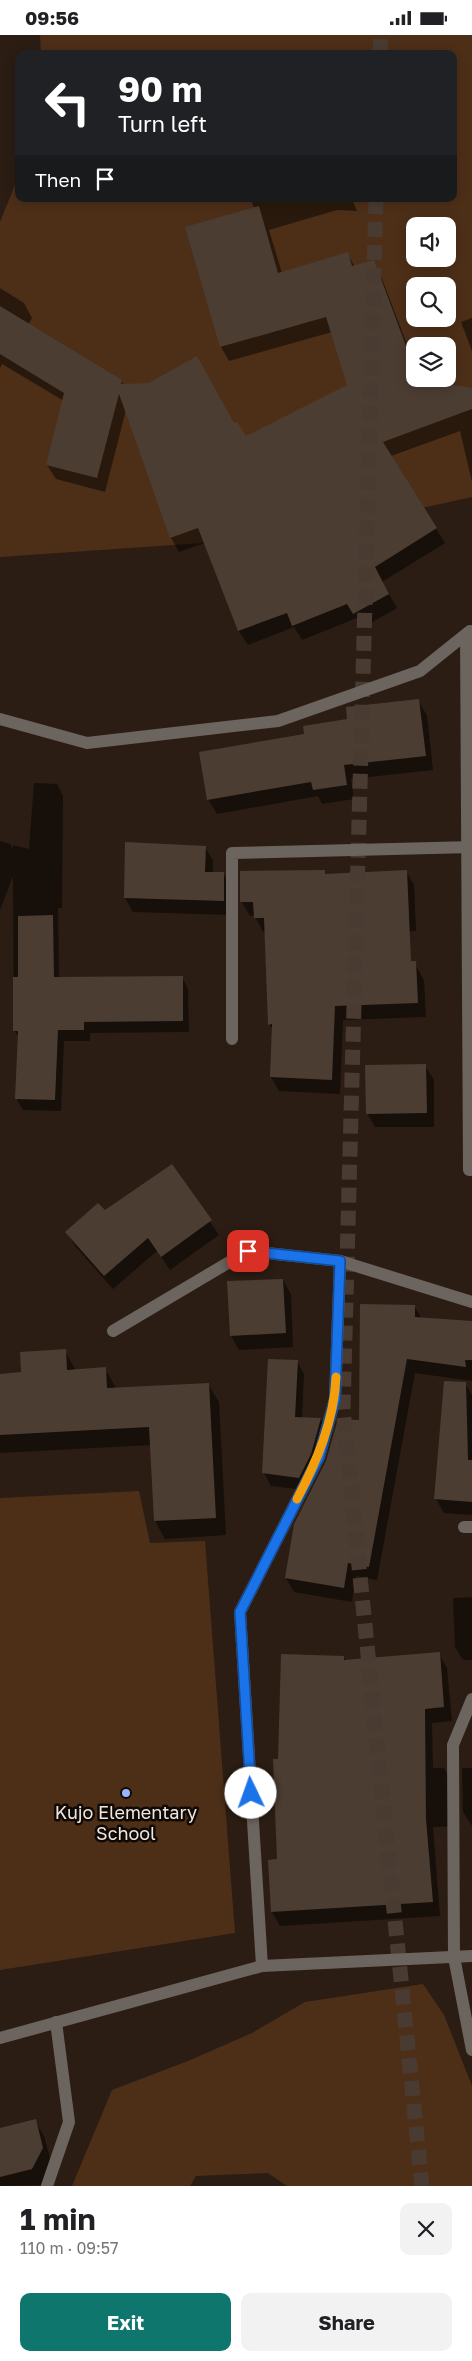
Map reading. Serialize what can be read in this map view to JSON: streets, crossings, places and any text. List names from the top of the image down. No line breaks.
{"places":["Kujo Elementary School"],"page":{"status":"09:56","turn":["90 m","Turn left"],"then":"Then","heading":["1 min","110 m · 09:57"],"buttons":["Exit","Share"]}}
